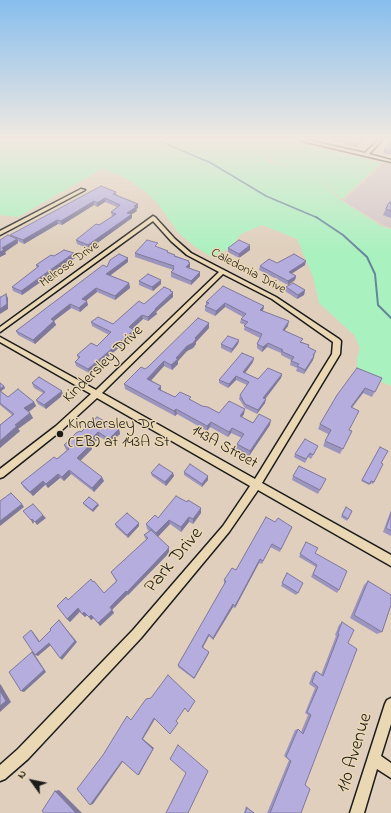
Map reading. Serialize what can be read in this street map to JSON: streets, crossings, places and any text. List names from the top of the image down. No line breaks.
{"streets":{"street":["Melrose Drive","Caledonia Drive","Kindersley Drive","143A Street","Park Drive","110 Avenue"]},"crossings":[["Melrose Drive","Caledonia Drive"],["Caledonia Drive","Kindersley Drive"],["Caledonia Drive","Park Drive"],["Kindersley Drive","143A Street"],["143A Street","Park Drive"]],"places":["Kindersley Dr (EB) at 143A St"],"north":"top left"}
